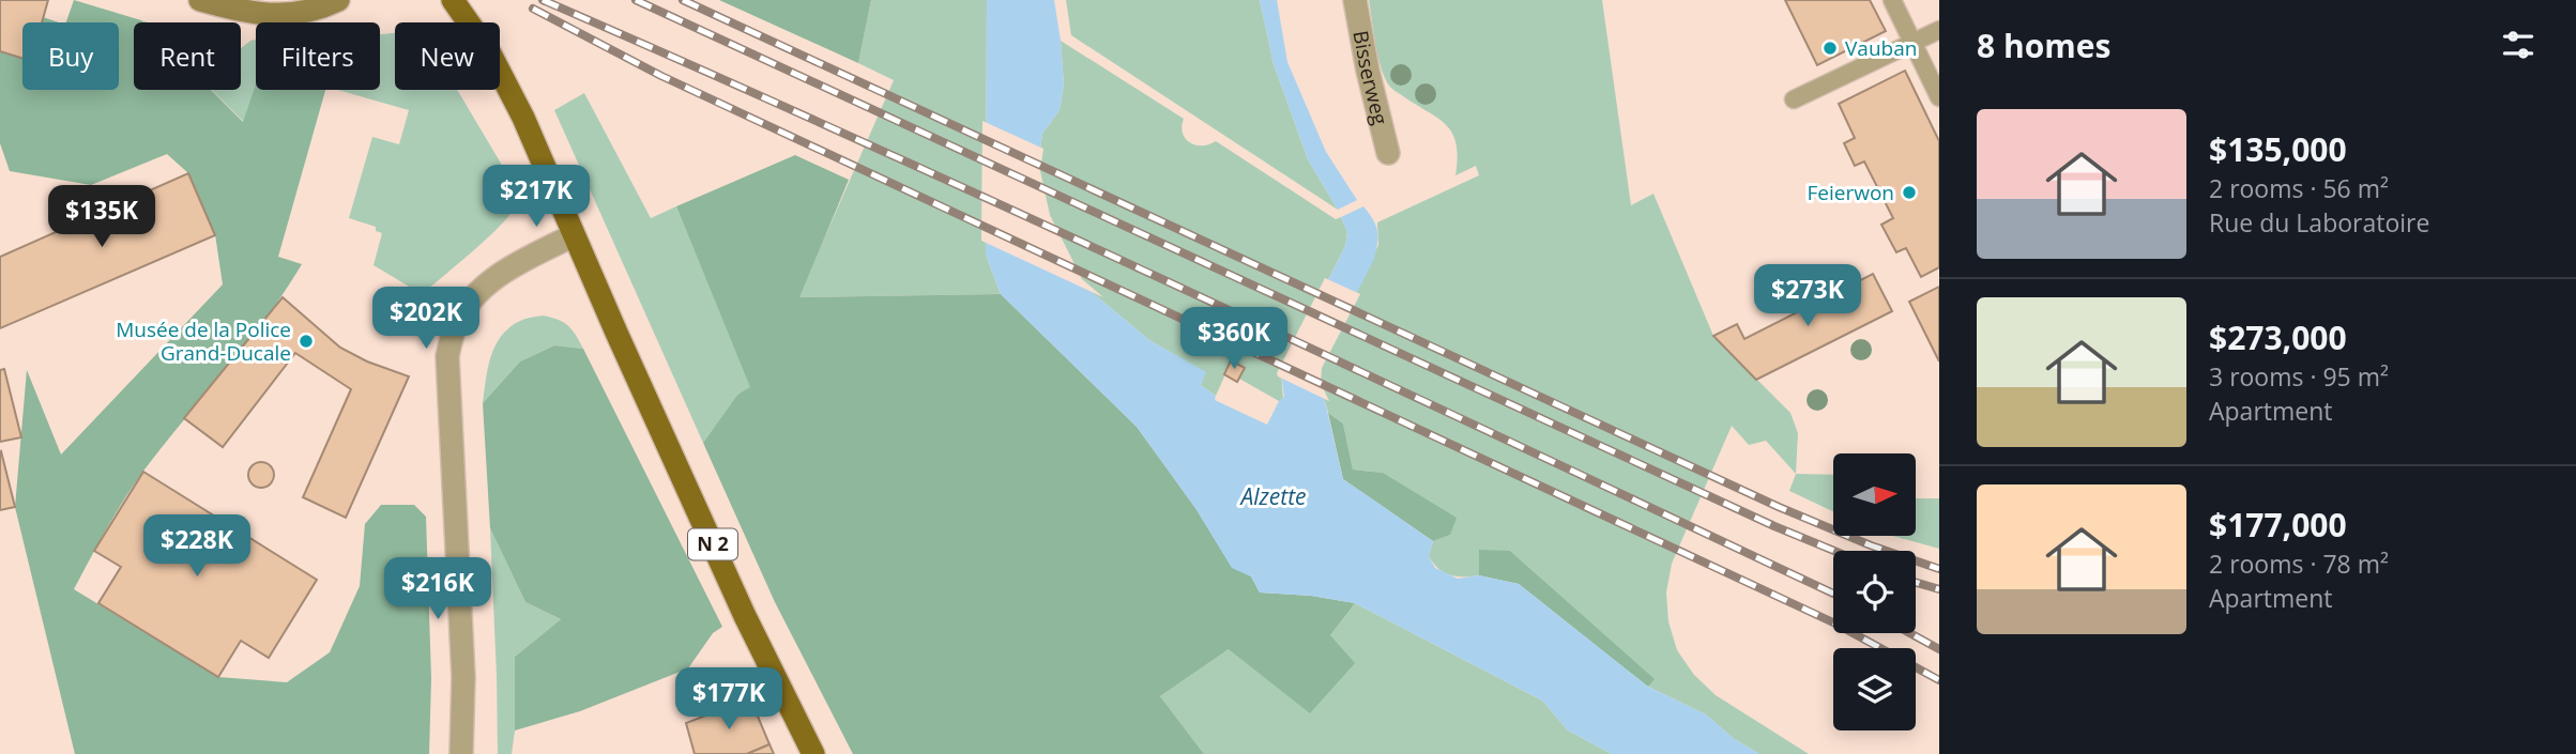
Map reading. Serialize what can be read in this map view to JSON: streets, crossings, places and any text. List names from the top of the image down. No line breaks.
{"streets":{"main road":["N 2"],"street":["Bisserweg"]},"water":["Alzette"],"places":["Vauban","Feierwon","Musée de la Police Grand-Ducale"],"north":"right","page":{"heading":"8 homes","chip":["Buy","Rent","Filters","New"],"list":[{"name":"$135,000","note":"2 rooms · 56 m² · Rue du Laboratoire"},{"name":"$273,000","note":"3 rooms · 95 m² · Apartment"},{"name":"$177,000","note":"2 rooms · 78 m² · Apartment"}],"price":["$217K","$135K","$273K","$202K","$360K","$228K","$216K","$177K"]}}
